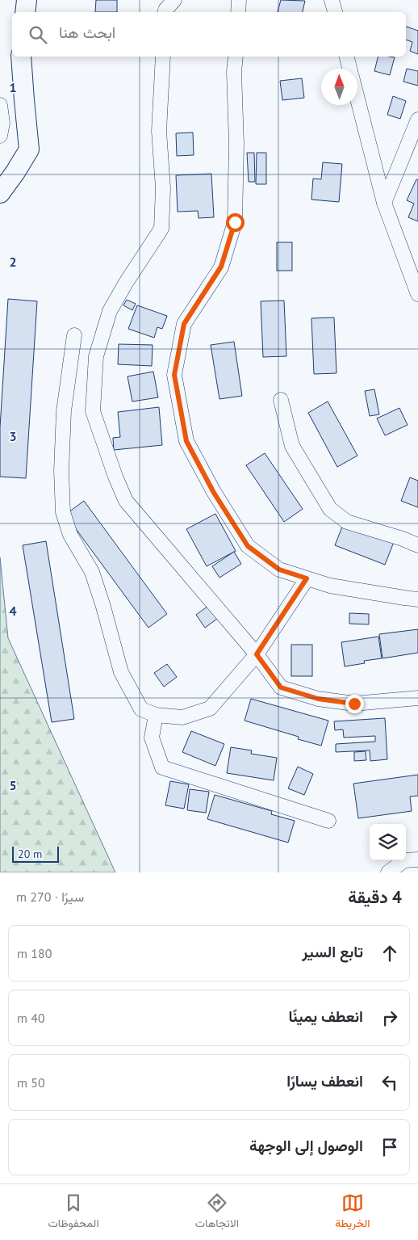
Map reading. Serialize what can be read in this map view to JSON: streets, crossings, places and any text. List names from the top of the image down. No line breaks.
{"scale_bar":"20 m","north":"top","page":{"search":"ابحث هنا","scale":"20 m","heading":["4 دقيقة","سيرًا · 270 m"],"list":[["تابع السير","180 m"],["انعطف يمينًا","40 m"],["انعطف يسارًا","50 m"],"الوصول إلى الوجهة"],"nav":["الخريطة","الاتجاهات","المحفوظات"]},"grid":{"rows":["1","2","3","4","5"]}}
